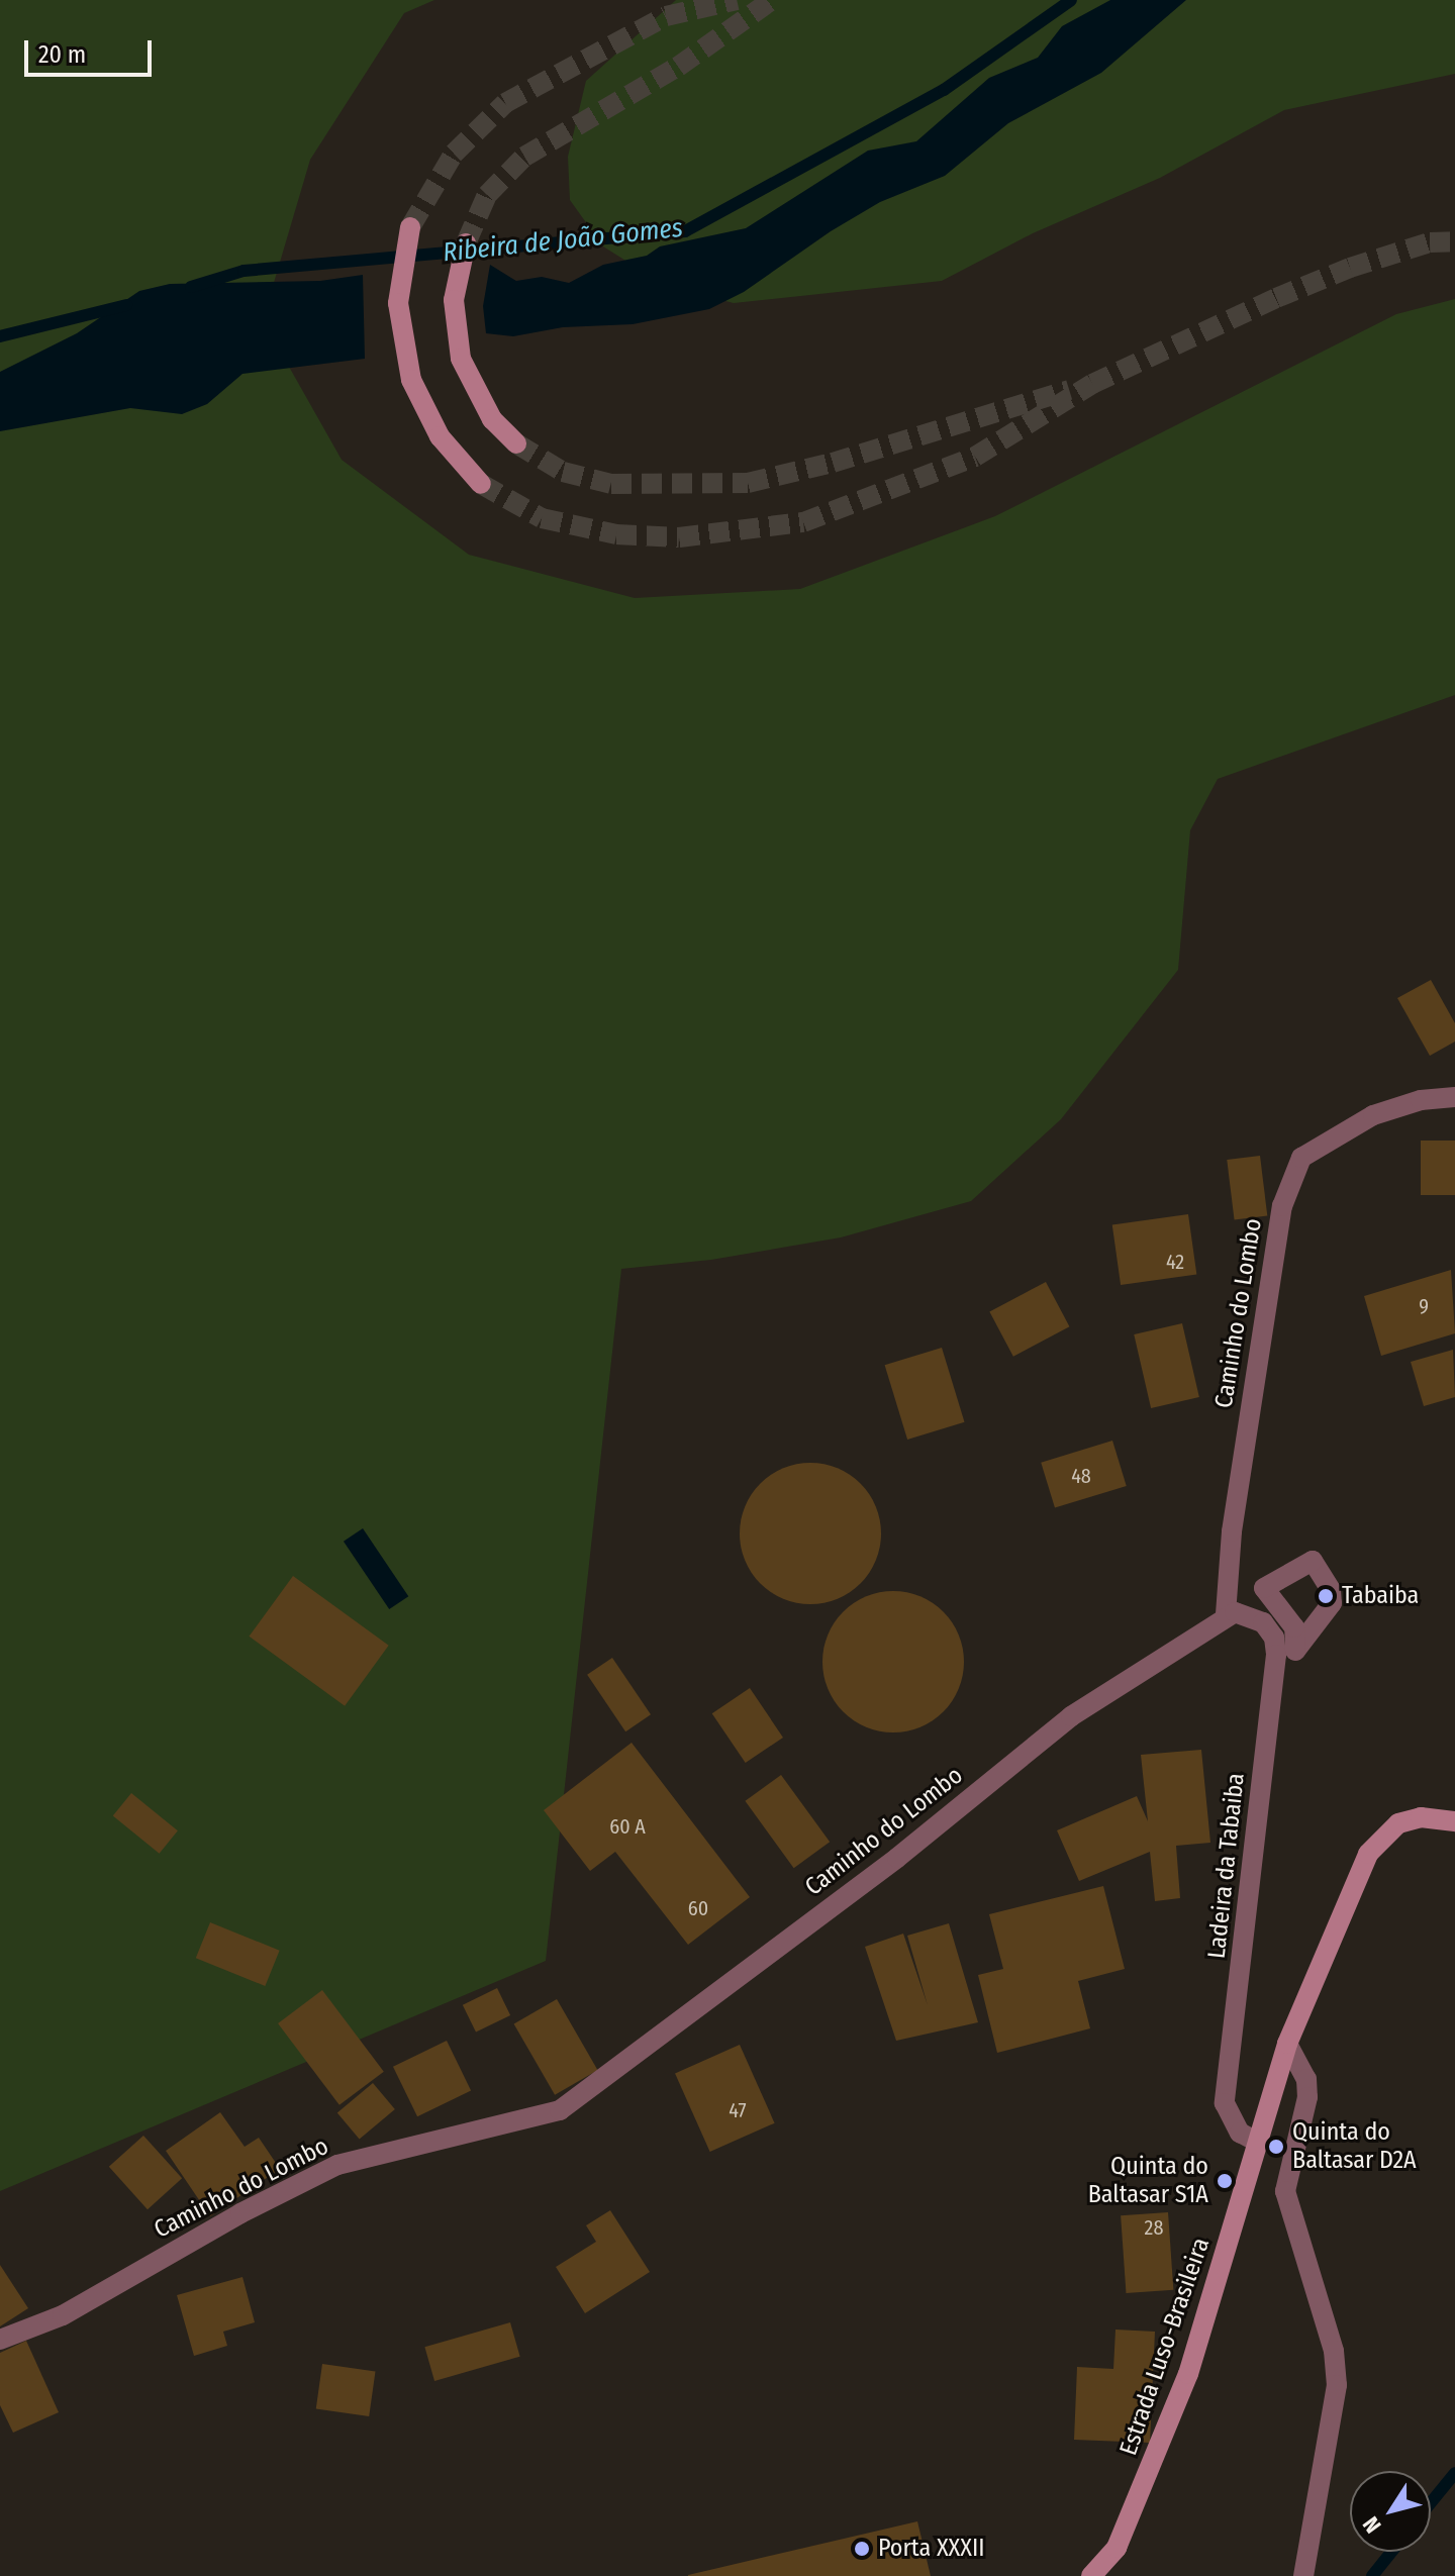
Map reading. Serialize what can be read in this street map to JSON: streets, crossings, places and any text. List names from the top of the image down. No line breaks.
{"streets":{"street":["Estrada Luso-Brasileira"],"lane":["Caminho do Lombo","Ladeira da Tabaiba"]},"crossings":[["Caminho do Lombo","Ladeira da Tabaiba"],["Ladeira da Tabaiba","Estrada Luso-Brasileira"]],"water":["Ribeira de João Gomes"],"places":["Tabaiba","Quinta do Baltasar D2A","Quinta do Baltasar S1A","Porta XXXII"],"house_numbers":["42","9","48","60 A","60","47","28"],"scale_bar":"20 m","north":"bottom left"}
